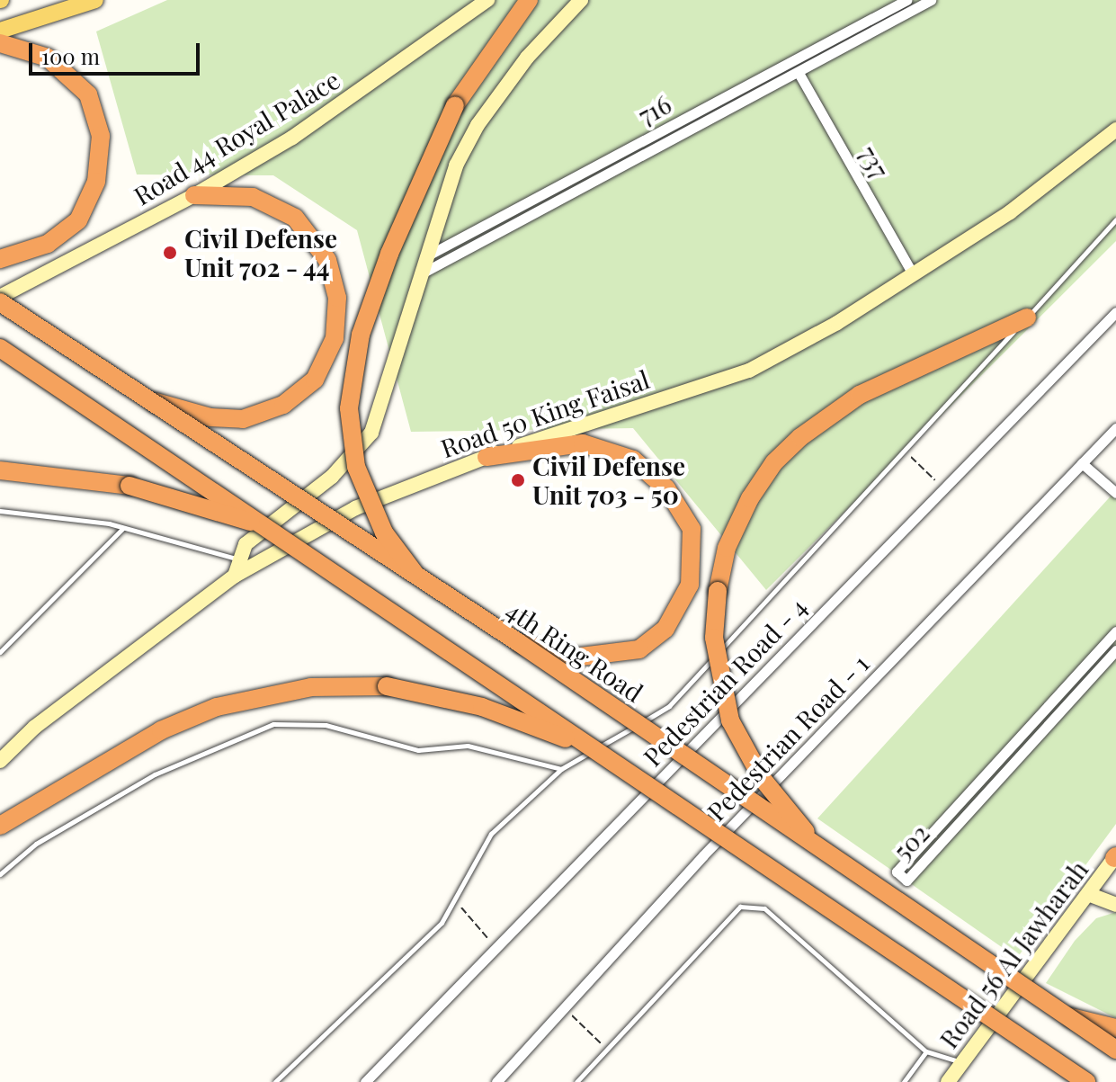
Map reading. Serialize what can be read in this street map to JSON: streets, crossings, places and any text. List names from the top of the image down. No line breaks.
{"streets":{"highway":["4th Ring Road"],"main road":["Road 44 Royal Palace","Road 50 King Faisal","Road 56 Al Jawharah"],"street":["716","737","Pedestrian Road - 4","Pedestrian Road - 1","502"]},"crossings":[["Road 44 Royal Palace","4th Ring Road"],["737","Road 50 King Faisal"]],"places":["Civil Defense Unit 702 - 44","Civil Defense Unit 703 - 50"],"scale_bar":"100 m"}
